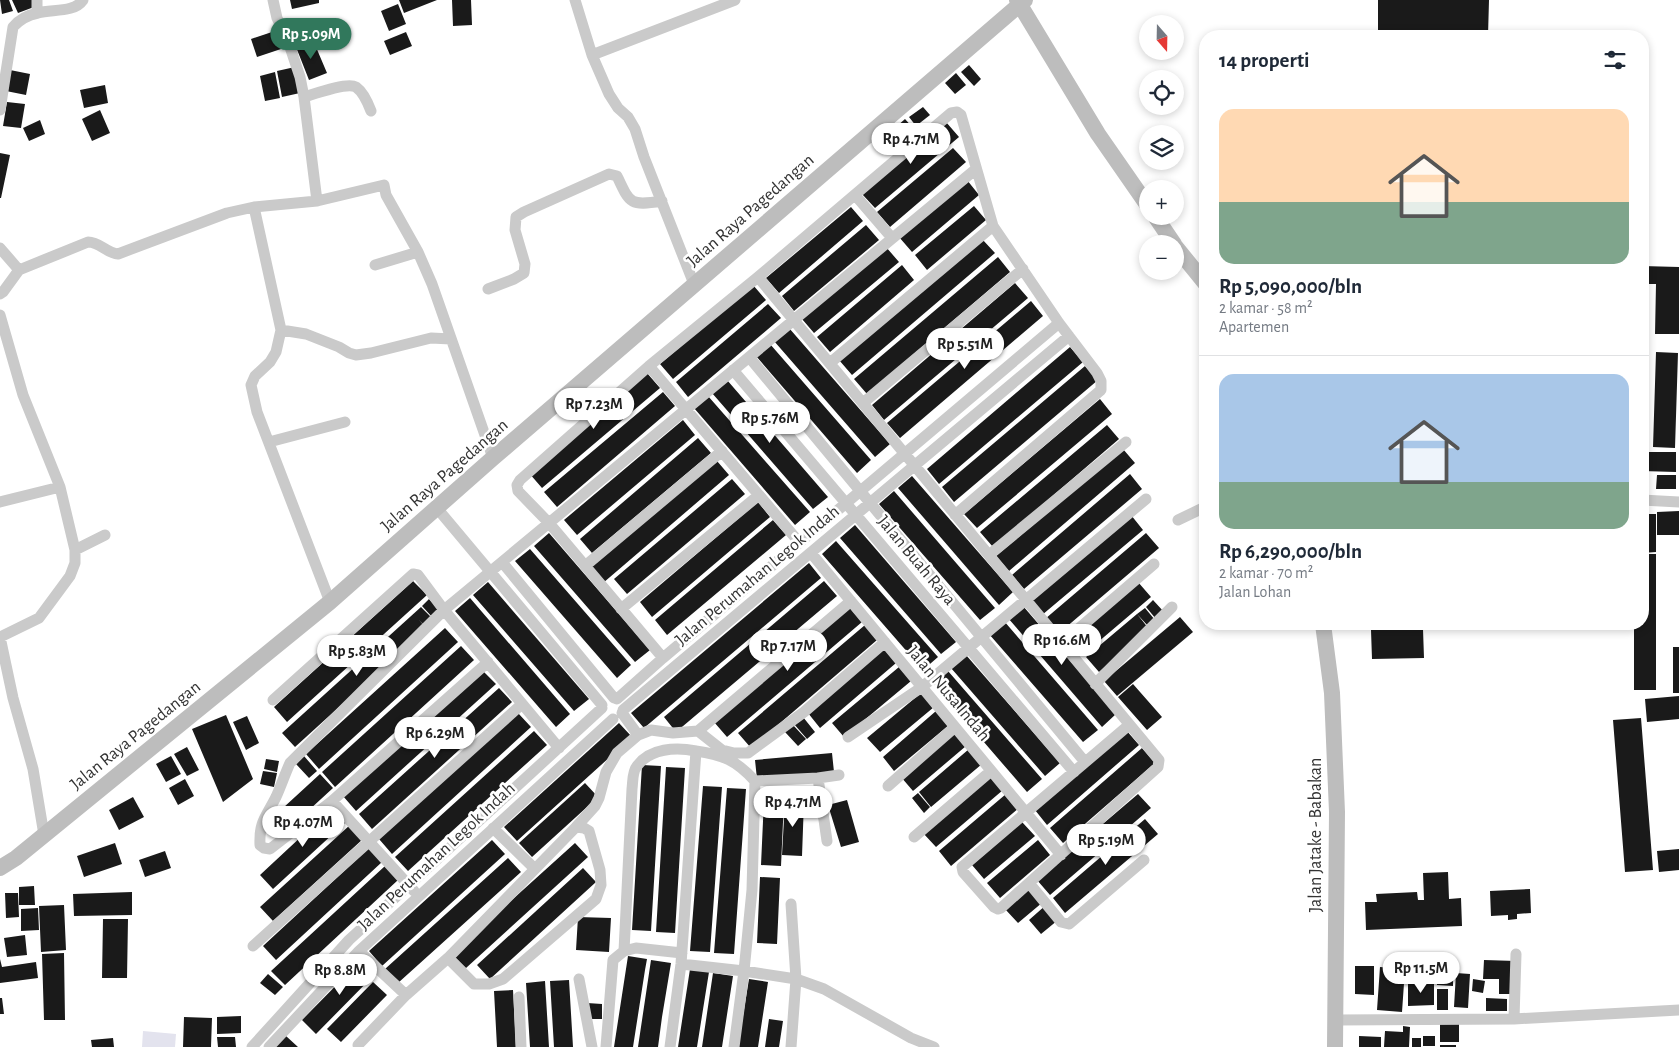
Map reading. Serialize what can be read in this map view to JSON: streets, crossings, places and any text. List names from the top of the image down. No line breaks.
{"streets":{"street":["Jalan Raya Pagedangan","Jalan Buah Raya","Jalan Perumahan Legok Indah","Jalan Nusa Indah","Jalan Jatake - Babakan"]},"crossings":[["Jalan Buah Raya","Jalan Perumahan Legok Indah"],["Jalan Perumahan Legok Indah","Jalan Nusa Indah"]],"north":"bottom","page":{"map_buttons":["+","−"],"price":["Rp 5.09M","Rp 4.71M","Rp 5.51M","Rp 7.23M","Rp 5.76M","Rp 16.6M","Rp 7.17M","Rp 5.83M","Rp 6.29M","Rp 4.71M","Rp 4.07M","Rp 5.19M","Rp 11.5M","Rp 8.8M"],"heading":"14 properti","list":[{"name":"Rp 5,090,000/bln","note":"2 kamar · 58 m² · Apartemen"},{"name":"Rp 6,290,000/bln","note":"2 kamar · 70 m² · Jalan Lohan"}]}}
